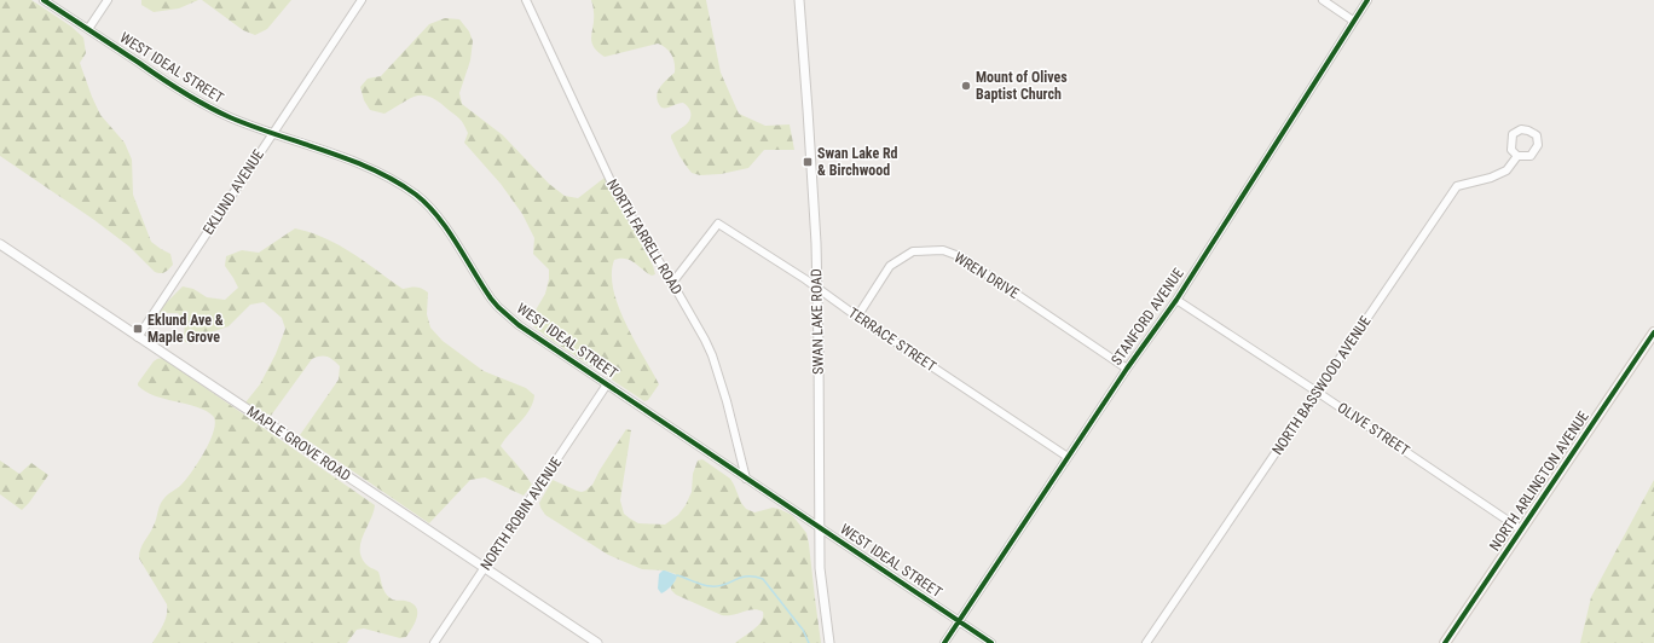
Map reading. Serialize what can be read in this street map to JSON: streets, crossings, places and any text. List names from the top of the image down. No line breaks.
{"streets":{"main road":["NORTH ARLINGTON AVENUE"],"street":["WEST IDEAL STREET","EKLUND AVENUE","NORTH FARRELL ROAD","WREN DRIVE","STANFORD AVENUE","SWAN LAKE ROAD","TERRACE STREET","NORTH BASSWOOD AVENUE","OLIVE STREET","MAPLE GROVE ROAD","NORTH ROBIN AVENUE"]},"crossings":[["WEST IDEAL STREET","EKLUND AVENUE"],["WEST IDEAL STREET","NORTH FARRELL ROAD"],["WEST IDEAL STREET","STANFORD AVENUE"],["WEST IDEAL STREET","SWAN LAKE ROAD"],["WEST IDEAL STREET","NORTH ROBIN AVENUE"],["EKLUND AVENUE","MAPLE GROVE ROAD"],["NORTH FARRELL ROAD","TERRACE STREET"],["WREN DRIVE","STANFORD AVENUE"],["WREN DRIVE","TERRACE STREET"],["STANFORD AVENUE","TERRACE STREET"],["STANFORD AVENUE","OLIVE STREET"],["SWAN LAKE ROAD","TERRACE STREET"],["NORTH BASSWOOD AVENUE","OLIVE STREET"],["OLIVE STREET","NORTH ARLINGTON AVENUE"],["MAPLE GROVE ROAD","NORTH ROBIN AVENUE"]],"places":{"other":["Mount of Olives Baptist Church"],"transit":["Swan Lake Rd & Birchwood","Eklund Ave & Maple Grove"]}}
